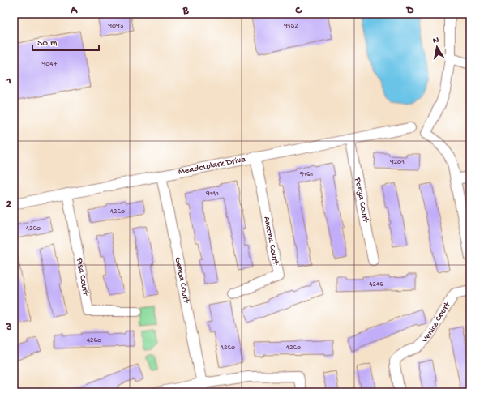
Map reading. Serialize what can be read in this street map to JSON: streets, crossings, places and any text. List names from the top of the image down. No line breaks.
{"streets":{"street":["Meadowlark Drive","Ponza Court","Ancona Court","Pisa Court","Genoa Court","Venice Court"]},"crossings":[["Meadowlark Drive","Ponza Court"],["Meadowlark Drive","Ancona Court"],["Meadowlark Drive","Pisa Court"],["Meadowlark Drive","Genoa Court"]],"house_numbers":["9093","9152","9047","9201","9161","9141","4260","4260","4246","4260","4260","4260"],"scale_bar":"50 m","north":"top","grid":{"columns":["A","B","C","D"],"rows":["1","2","3"]}}
